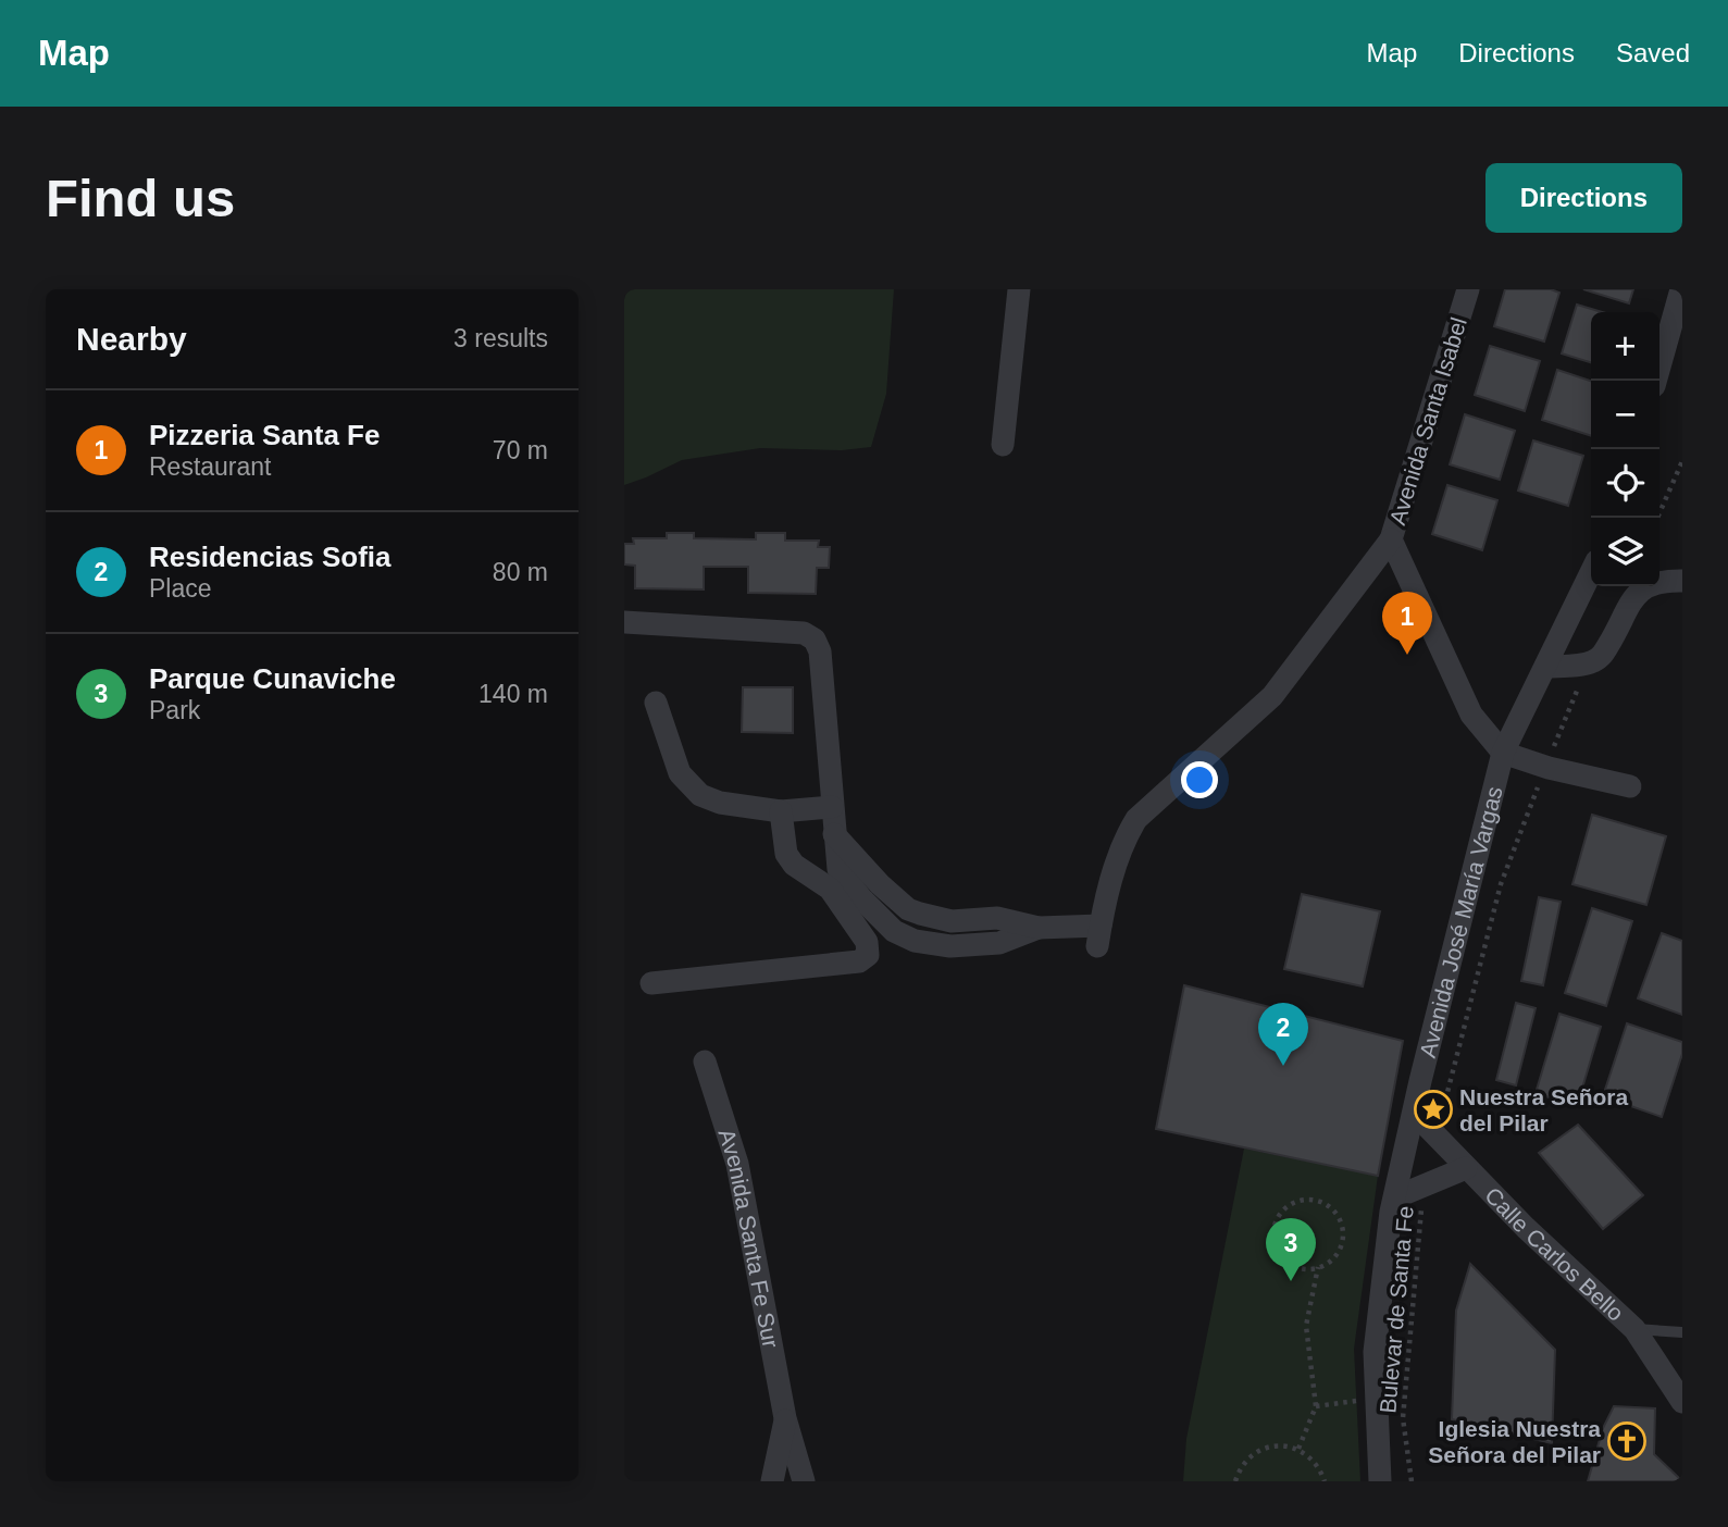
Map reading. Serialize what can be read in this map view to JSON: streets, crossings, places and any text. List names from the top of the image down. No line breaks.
{"streets":{"street":["Avenida Santa Isabel","Avenida José María Vargas","Avenida Santa Fe Sur","Calle Carlos Bello"],"path":["Bulevar de Santa Fe"]},"crossings":[["Avenida Santa Isabel","Avenida José María Vargas"],["Avenida José María Vargas","Calle Carlos Bello"]],"places":{"place":["Nuestra Señora del Pilar"],"church":["Iglesia Nuestra Señora del Pilar"]},"page":{"header":"Map","nav":["Map","Directions","Saved"],"buttons":"Directions","title":"Find us","heading":["Nearby","3 results"],"map_buttons":["+","−"],"list":[{"mark":"1","name":"Pizzeria Santa Fe","note":"Restaurant","value":"70 m"},{"mark":"2","name":"Residencias Sofia","note":"Place","value":"80 m"},{"mark":"3","name":"Parque Cunaviche","note":"Park","value":"140 m"}],"pins":["1","2","3"]}}
